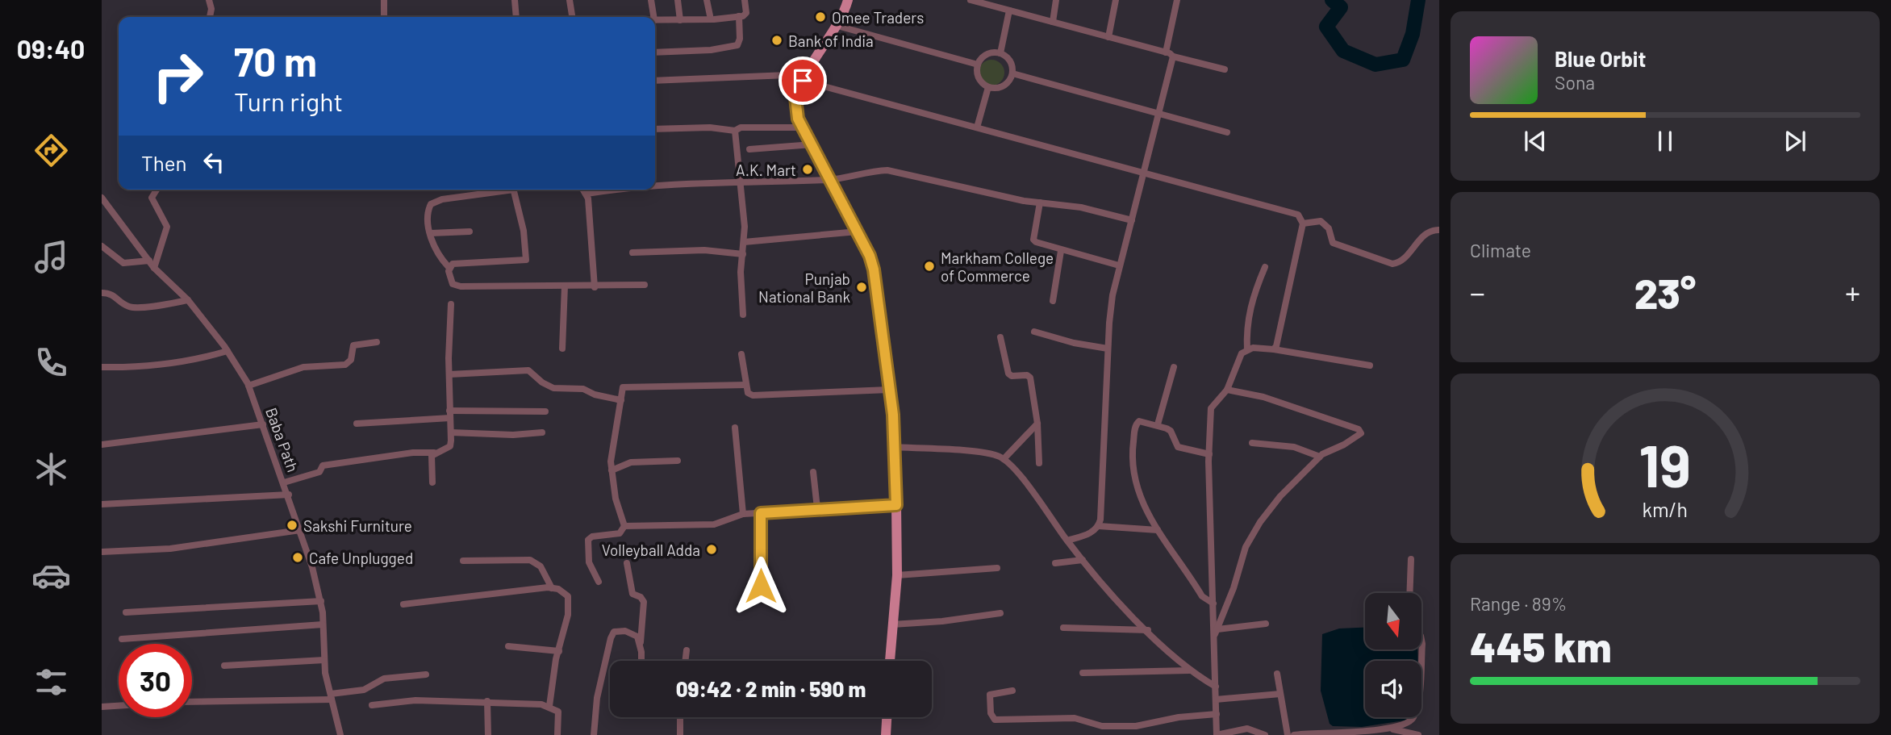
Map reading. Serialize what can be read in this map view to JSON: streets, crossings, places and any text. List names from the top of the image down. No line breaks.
{"streets":{"street":["Baba Path"]},"places":["Omee Traders","Bank of India","A.K. Mart","Markham College of Commerce","Punjab National Bank","Sakshi Furniture","Volleyball Adda","Cafe Unplugged"],"north":"bottom","page":{"tabs":"09:40","turn":["70 m","Turn right"],"song":["Blue Orbit","Sona"],"then":"Then","tile":["Climate",["Range · 89%","445 km"]],"heat":["−","23°","+"],"limit":"30","trip":"09:42 · 2 min · 590 m","gauge":["19","km/h"]}}
